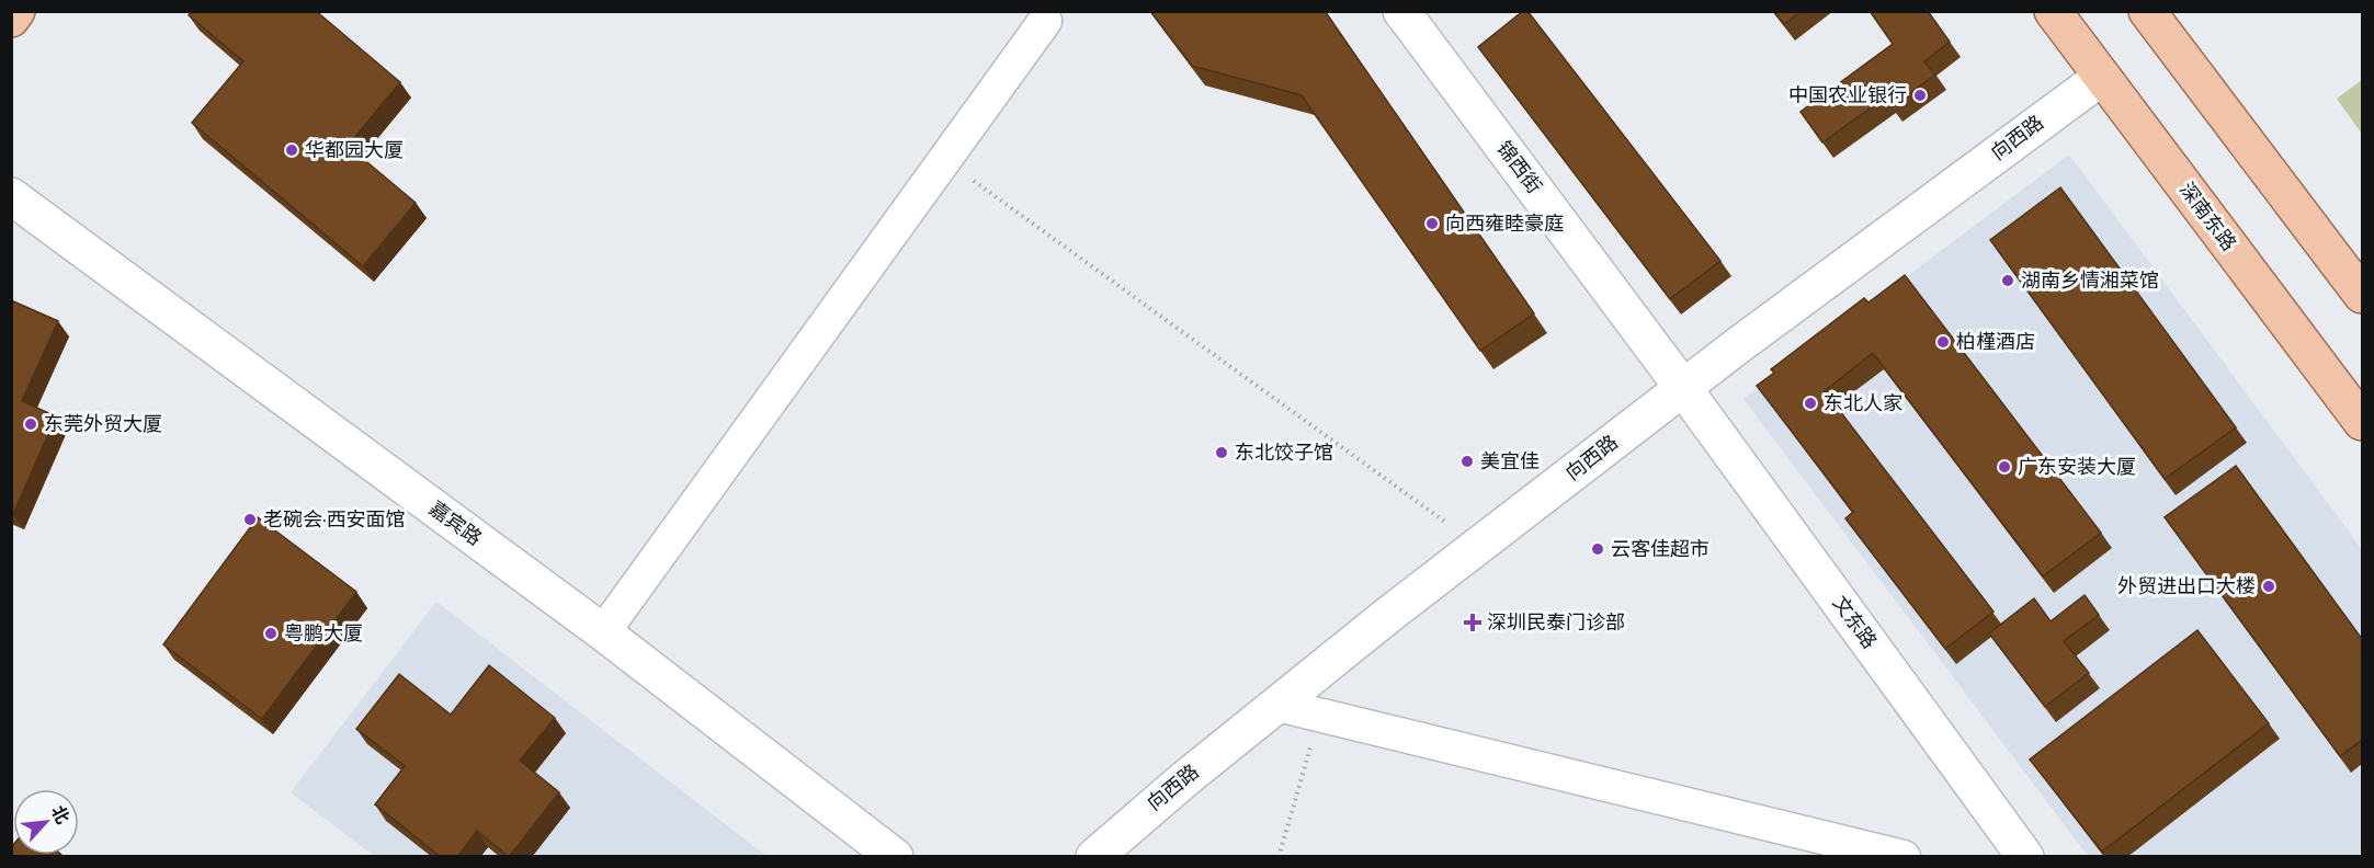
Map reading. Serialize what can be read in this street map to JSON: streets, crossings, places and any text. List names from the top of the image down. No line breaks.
{"streets":{"main road":["深南东路"],"street":["向西路","锦西街","嘉宾路","文东路"]},"crossings":[["向西路","锦西街"],["向西路","深南东路"],["向西路","文东路"],["锦西街","文东路"]],"places":{"other":["中国农业银行","华都园大厦","向西雍睦豪庭","湖南乡情湘菜馆","柏槿酒店","东北人家","东莞外贸大厦","东北饺子馆","美宜佳","广东安装大厦","老碗会·西安面馆","云客佳超市","外贸进出口大楼","粤鹏大厦"],"health":["深圳民泰门诊部"]},"north":"top right"}
